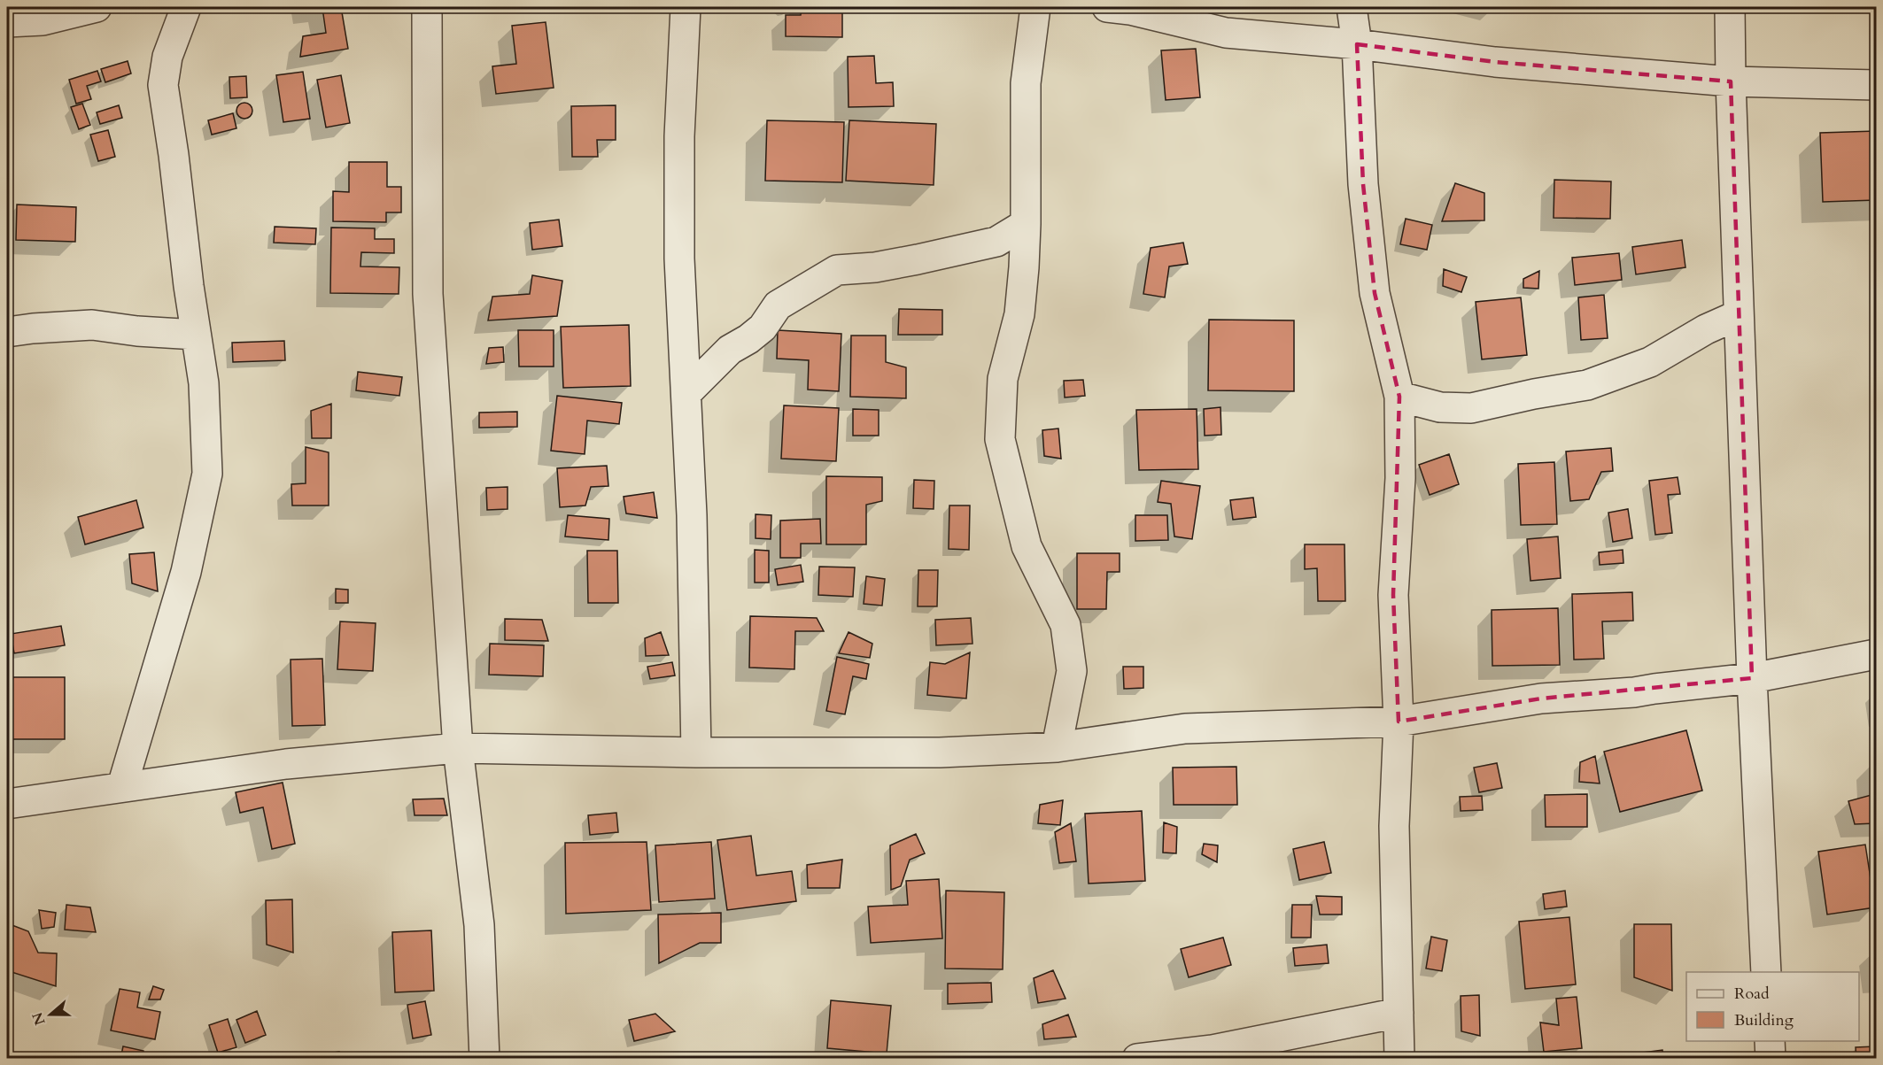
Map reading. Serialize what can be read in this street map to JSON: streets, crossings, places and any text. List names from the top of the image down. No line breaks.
{"legend":["Road","Building"],"north":"left"}
